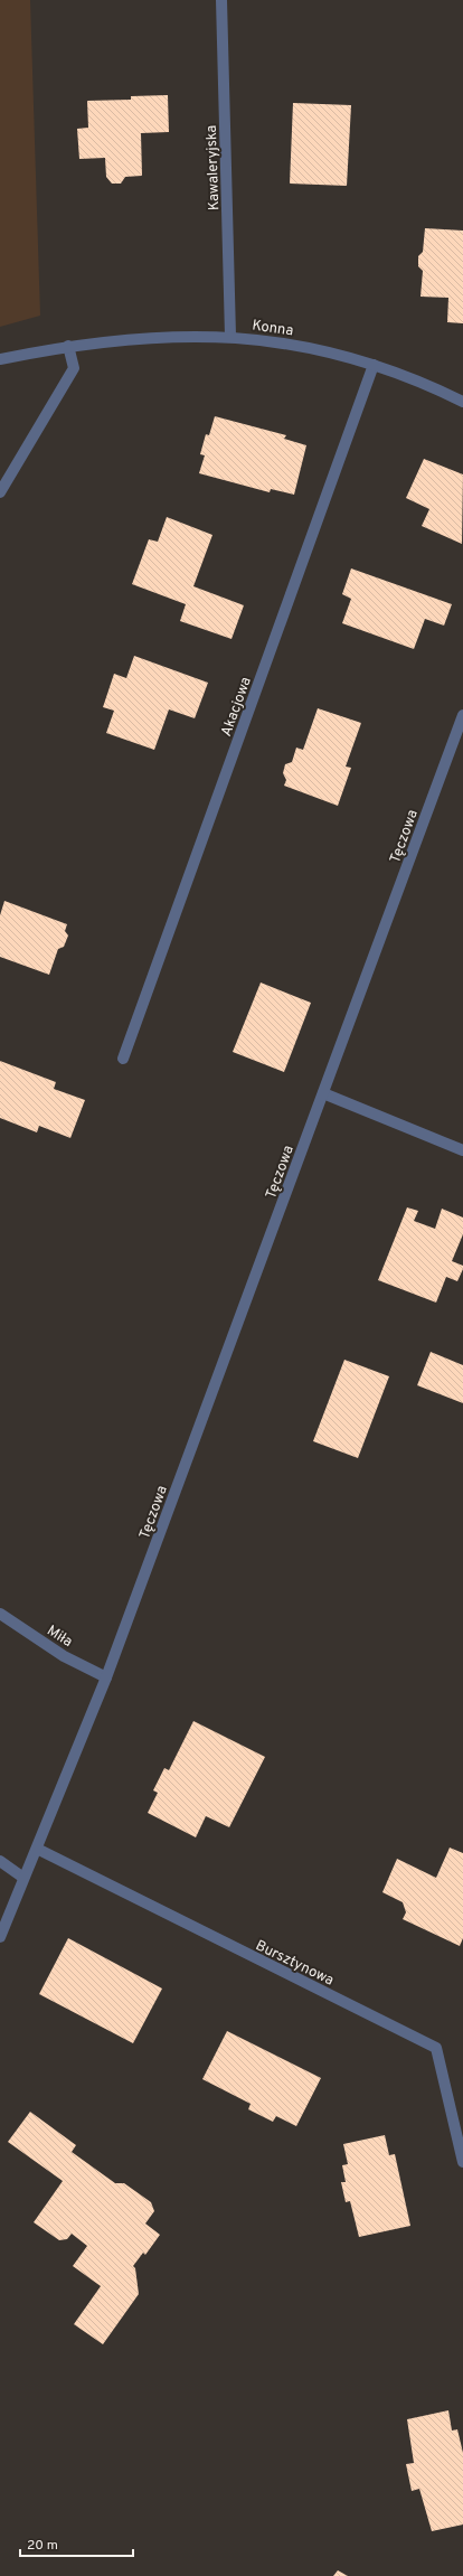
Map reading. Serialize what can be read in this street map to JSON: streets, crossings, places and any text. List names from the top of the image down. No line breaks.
{"streets":{"street":["Kawaleryjska","Konna","Akacjowa","Tęczowa","Miła","Bursztynowa"]},"crossings":[["Kawaleryjska","Konna"],["Konna","Akacjowa"],["Tęczowa","Miła"],["Tęczowa","Bursztynowa"]],"scale_bar":"20 m"}
